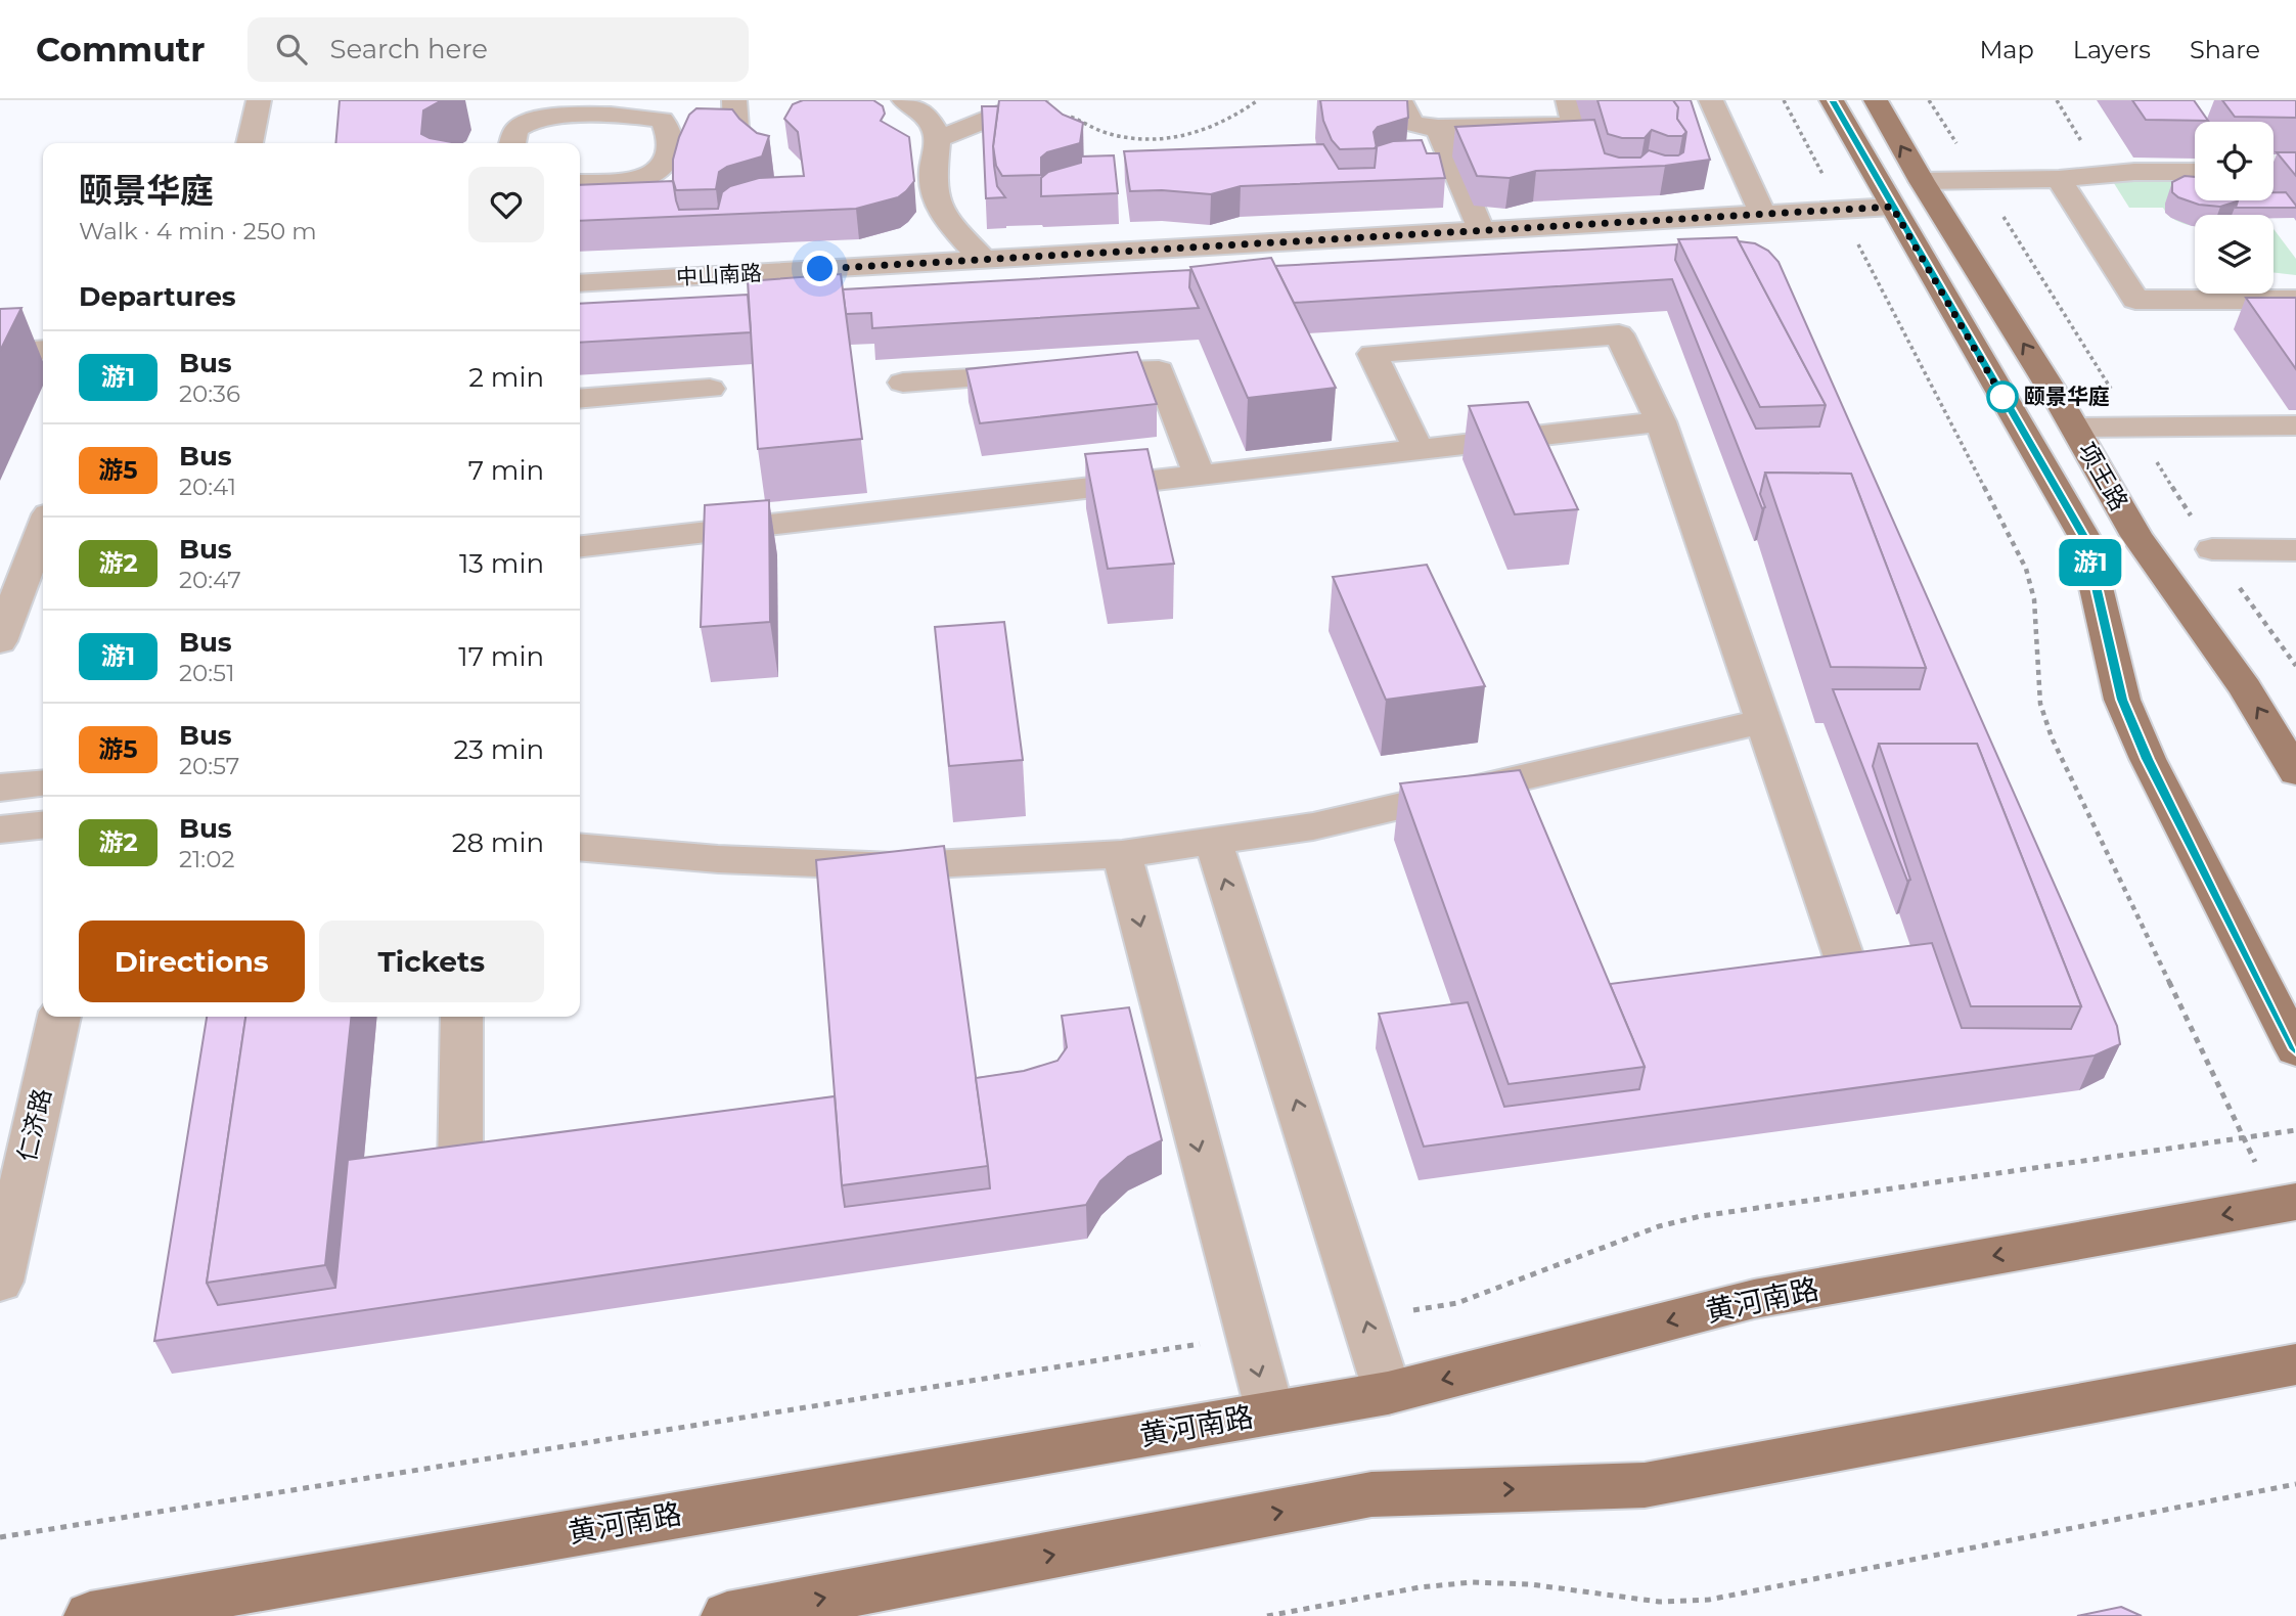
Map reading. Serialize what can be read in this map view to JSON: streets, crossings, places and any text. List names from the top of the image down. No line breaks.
{"streets":{"main road":["项王路","黄河南路"],"street":["中山南路","仁济路"]},"crossings":[["中山南路","项王路"]],"places":["颐景华庭"],"lines":["bus line 游1"],"page":{"header":"Commutr","search":"Search here","nav":["Map","Layers","Share"],"on_map":"游1","heading":[["颐景华庭","Walk · 4 min · 250 m"],"Departures"],"list":[{"mark":"游1","name":"Bus","note":"20:36","value":"2 min"},{"mark":"游5","name":"Bus","note":"20:41","value":"7 min"},{"mark":"游2","name":"Bus","note":"20:47","value":"13 min"},{"mark":"游1","name":"Bus","note":"20:51","value":"17 min"},{"mark":"游5","name":"Bus","note":"20:57","value":"23 min"},{"mark":"游2","name":"Bus","note":"21:02","value":"28 min"}],"buttons":["Directions","Tickets"]}}
